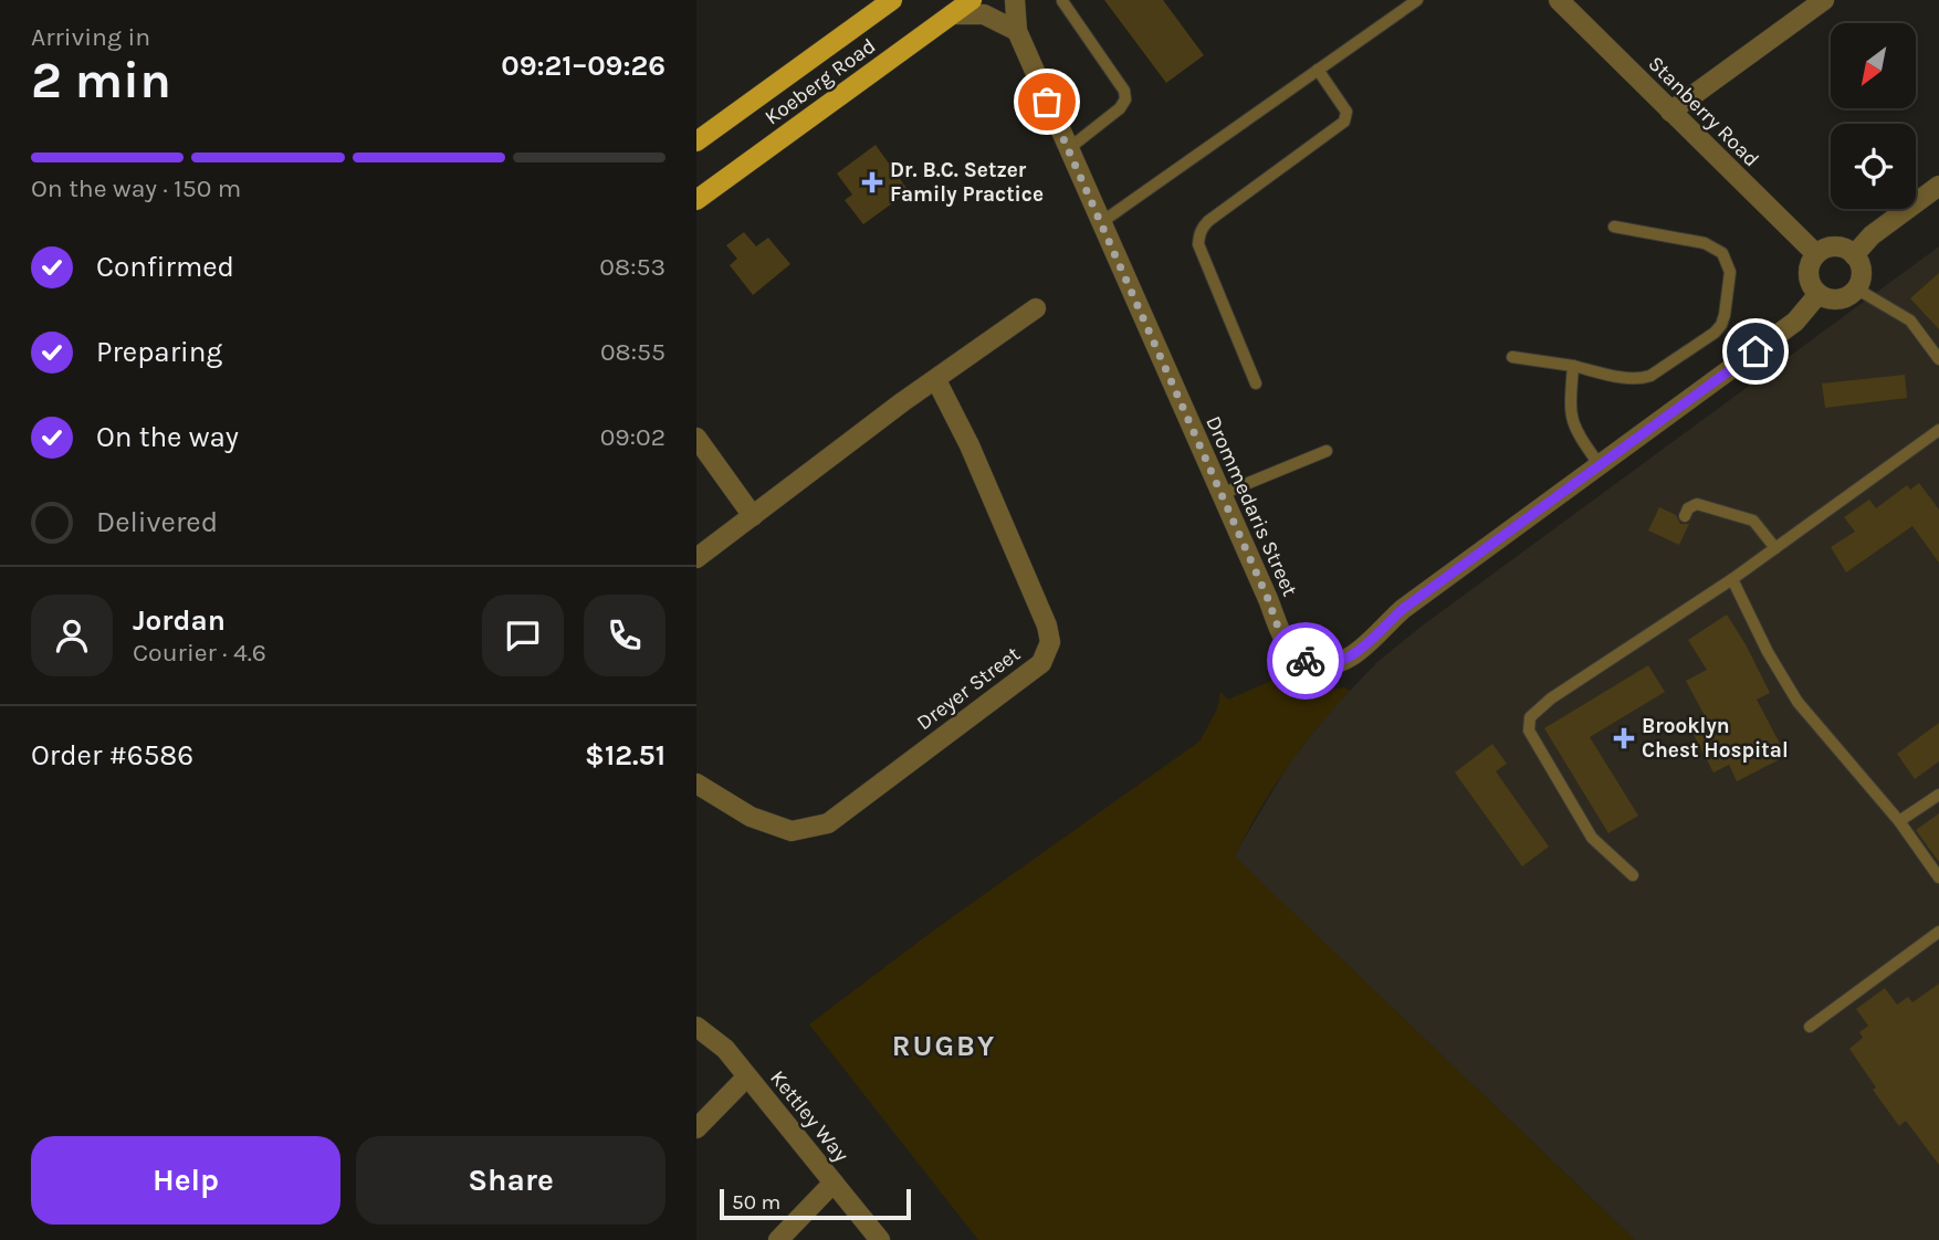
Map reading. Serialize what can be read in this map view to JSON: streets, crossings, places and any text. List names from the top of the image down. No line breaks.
{"streets":{"main road":["Koeberg Road"],"street":["Stanberry Road","Drommedaris Street","Dreyer Street","Kettley Way"]},"crossings":[["Stanberry Road","Drommedaris Street"]],"districts":["RUGBY"],"places":{"health":["Dr. B.C. Setzer Family Practice","Brooklyn Chest Hospital"]},"scale_bar":"50 m","north":"bottom left","page":{"heading":["2 min","Arriving in","09:21–09:26"],"panel":["Jordan","Courier · 4.6","Order #6586","$12.51"],"bar":"On the way · 150 m","list":[["Confirmed","08:53"],["Preparing","08:55"],["On the way","09:02"],"Delivered"],"buttons":["Help","Share"],"scale":"50 m"}}
